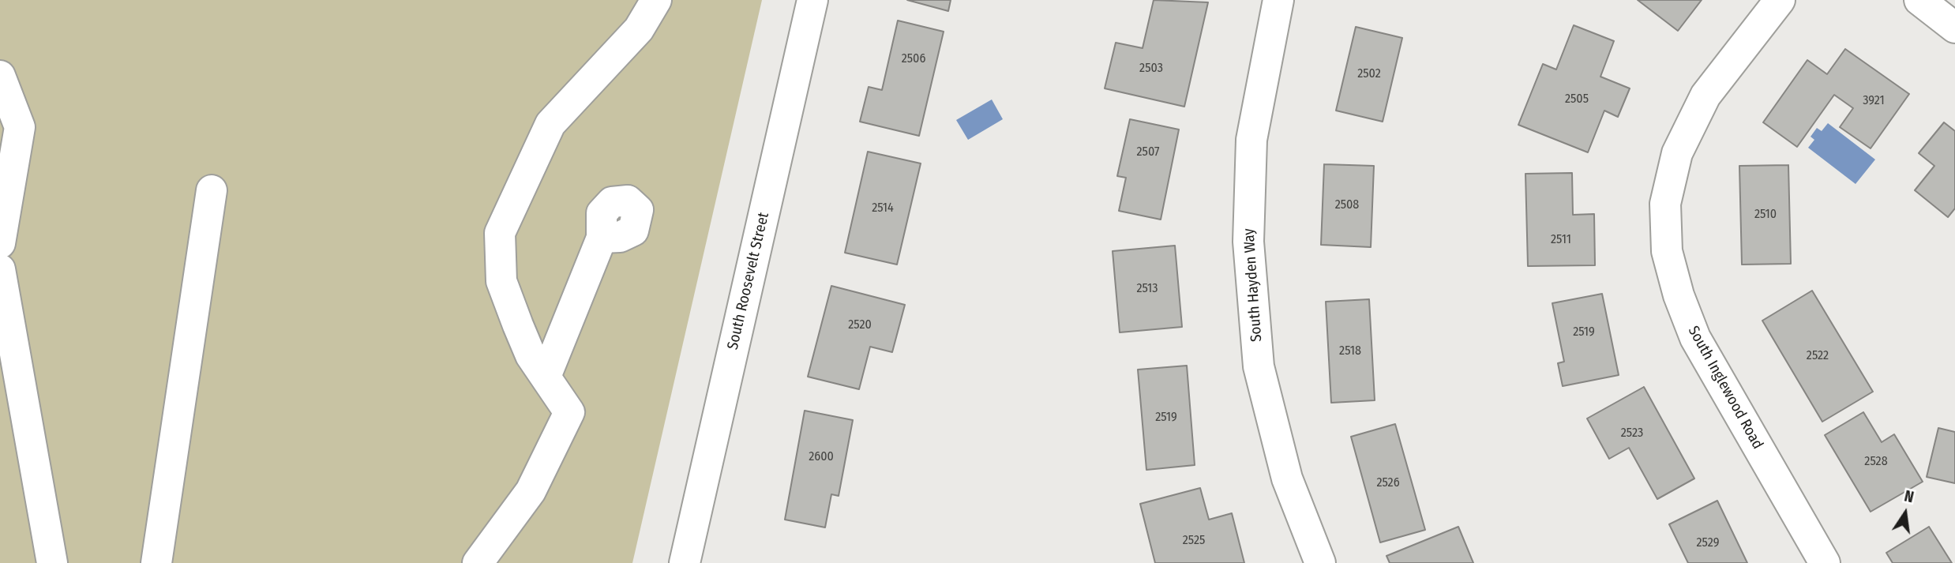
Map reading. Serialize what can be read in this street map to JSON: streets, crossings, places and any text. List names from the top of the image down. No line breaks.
{"streets":{"street":["South Roosevelt Street","South Hayden Way","South Inglewood Road"]},"house_numbers":["2506","2503","2502","2505","3921","2507","2508","2514","2510","2511","2513","2520","2519","2518","2522","2519","2523","2600","2528","2526","2525","2529"],"north":"top"}
